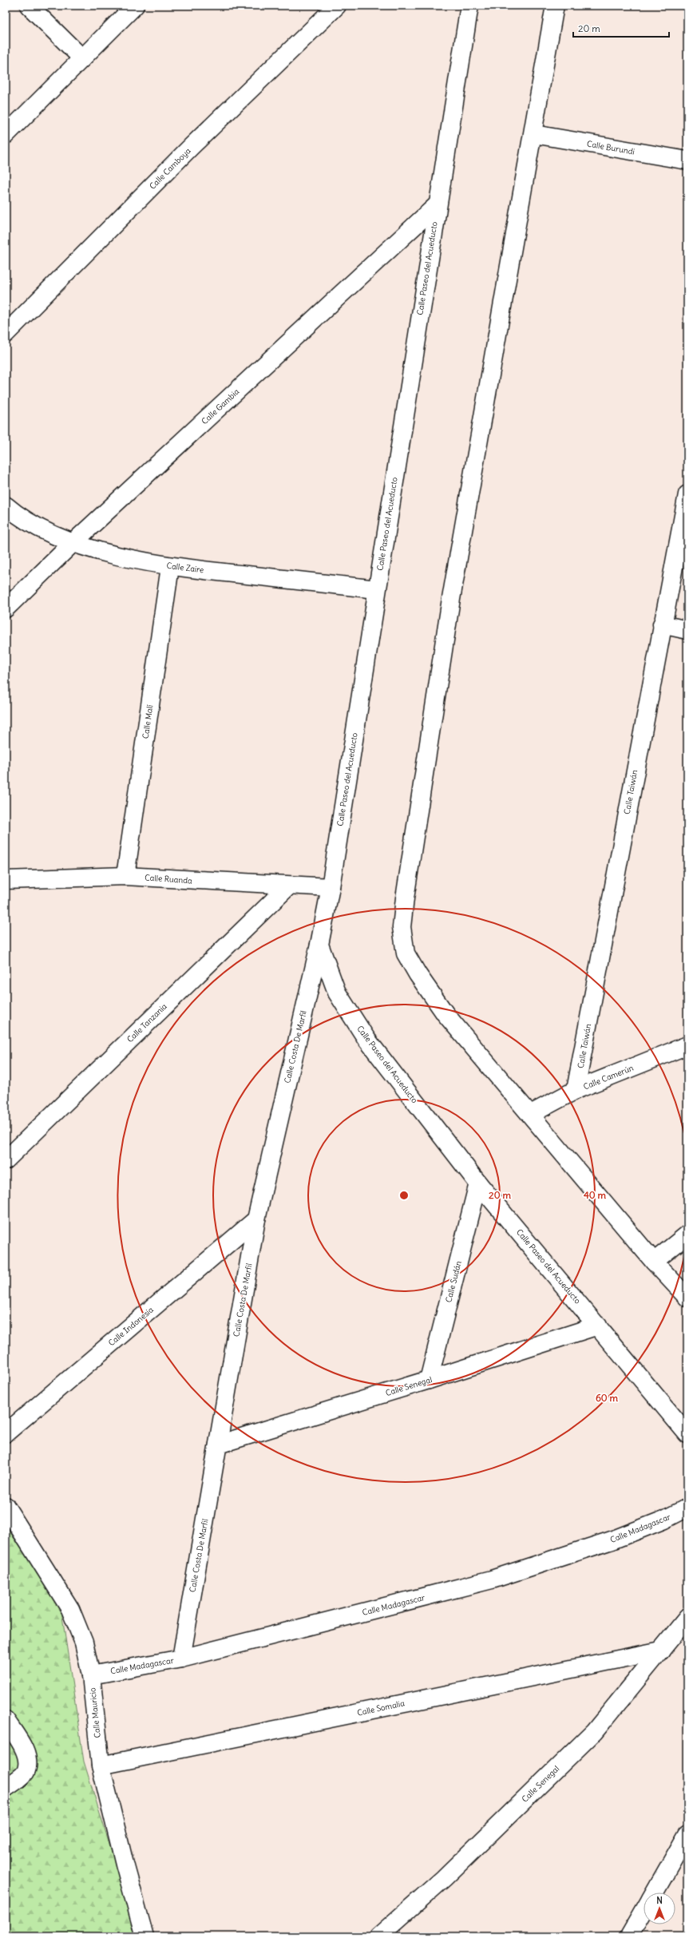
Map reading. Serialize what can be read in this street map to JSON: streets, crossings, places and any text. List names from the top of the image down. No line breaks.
{"streets":{"street":["Calle Burundi","Calle Camboya","Calle Paseo del Acueducto","Calle Gambia","Calle Zaire","Calle Malí","Calle Taiwán","Calle Ruanda","Calle Tanzania","Calle Costa De Marfil","Calle Camerún","Calle Sudán","Calle Indonesia","Calle Senegal","Calle Madagascar","Calle Somalia","Calle Mauricio"]},"crossings":[["Calle Paseo del Acueducto","Calle Gambia"],["Calle Paseo del Acueducto","Calle Zaire"],["Calle Paseo del Acueducto","Calle Ruanda"],["Calle Paseo del Acueducto","Calle Costa De Marfil"],["Calle Paseo del Acueducto","Calle Sudán"],["Calle Paseo del Acueducto","Calle Senegal"],["Calle Gambia","Calle Zaire"],["Calle Zaire","Calle Malí"],["Calle Malí","Calle Ruanda"],["Calle Taiwán","Calle Camerún"],["Calle Ruanda","Calle Tanzania"],["Calle Costa De Marfil","Calle Indonesia"],["Calle Costa De Marfil","Calle Senegal"],["Calle Costa De Marfil","Calle Madagascar"],["Calle Sudán","Calle Senegal"],["Calle Senegal","Calle Somalia"],["Calle Madagascar","Calle Mauricio"],["Calle Somalia","Calle Mauricio"]],"scale_bar":"20 m","north":"top","rings":["20 m","40 m","60 m"]}
